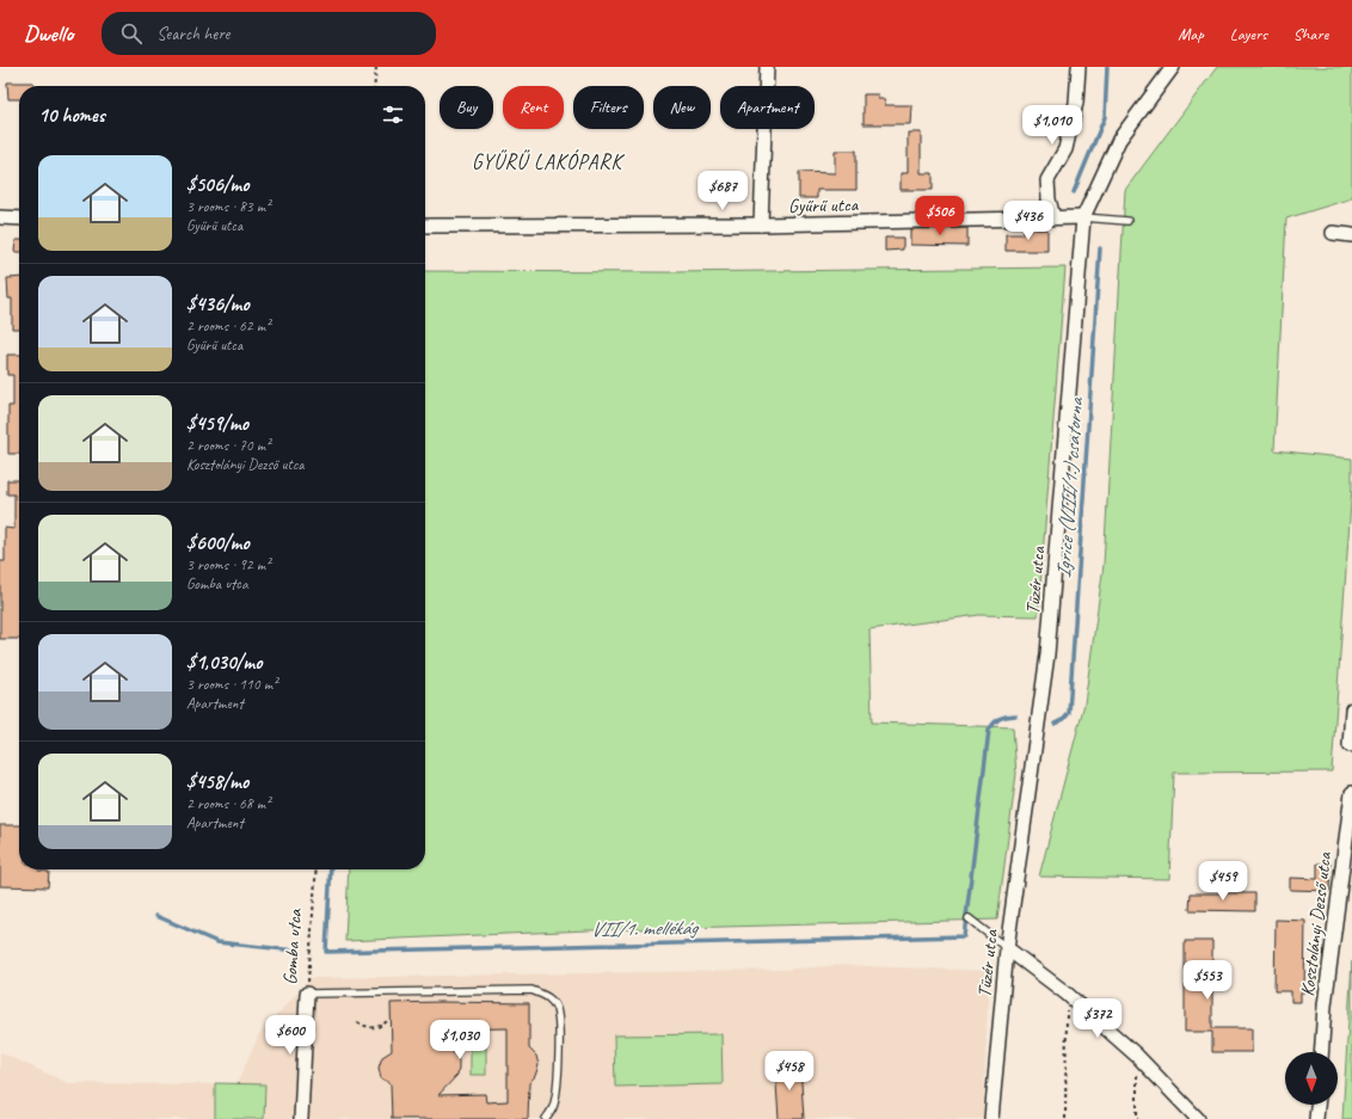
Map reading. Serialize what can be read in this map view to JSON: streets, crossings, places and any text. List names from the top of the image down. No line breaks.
{"streets":{"street":["Gyűrű utca","Tüzér utca","Kosztolányi Dezső utca","Gomba utca"]},"crossings":[["Gyűrű utca","Tüzér utca"]],"districts":["GYŰRŰ LAKÓPARK"],"water":["Igrice (VIII/1.) csatorna","VII/1. mellékág"],"north":"bottom","page":{"header":"Dwello","search":"Search here","nav":["Map","Layers","Share"],"chip":["Buy","Rent","Filters","New","Apartment"],"heading":"10 homes","price":["$1,010","$687","$506","$436","$459","$553","$372","$600","$1,030","$458"],"list":[{"name":"$506/mo","note":"3 rooms · 83 m² · Gyűrű utca"},{"name":"$436/mo","note":"2 rooms · 62 m² · Gyűrű utca"},{"name":"$459/mo","note":"2 rooms · 70 m² · Kosztolányi Dezső utca"},{"name":"$600/mo","note":"3 rooms · 92 m² · Gomba utca"},{"name":"$1,030/mo","note":"3 rooms · 110 m² · Apartment"},{"name":"$458/mo","note":"2 rooms · 68 m² · Apartment"}]}}
